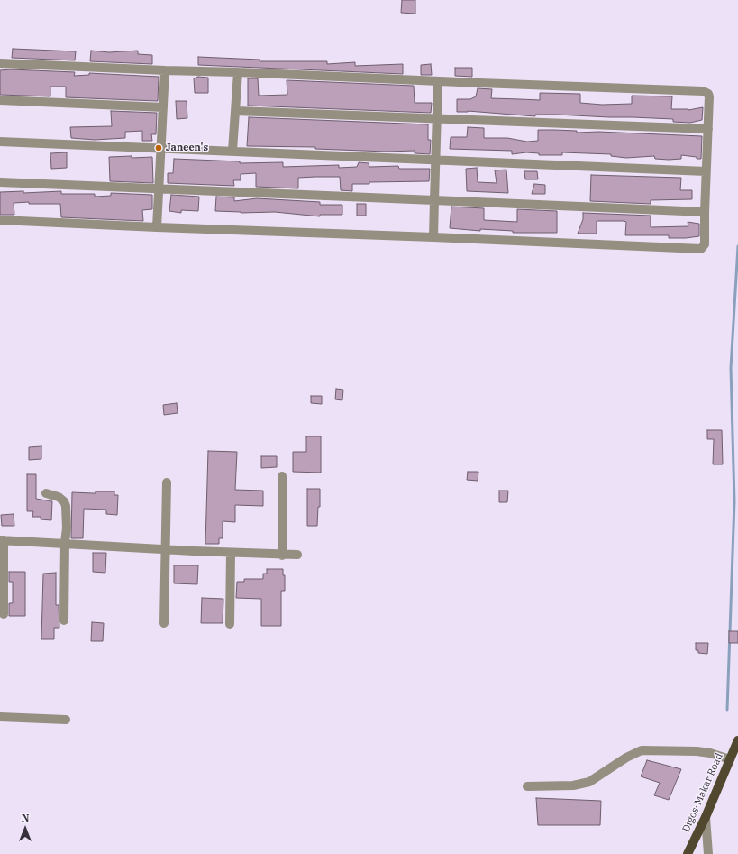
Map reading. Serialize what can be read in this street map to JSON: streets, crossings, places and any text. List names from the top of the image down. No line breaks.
{"streets":{"main road":["Digos-Makar Road"]},"places":["Janeen's"],"north":"top"}
